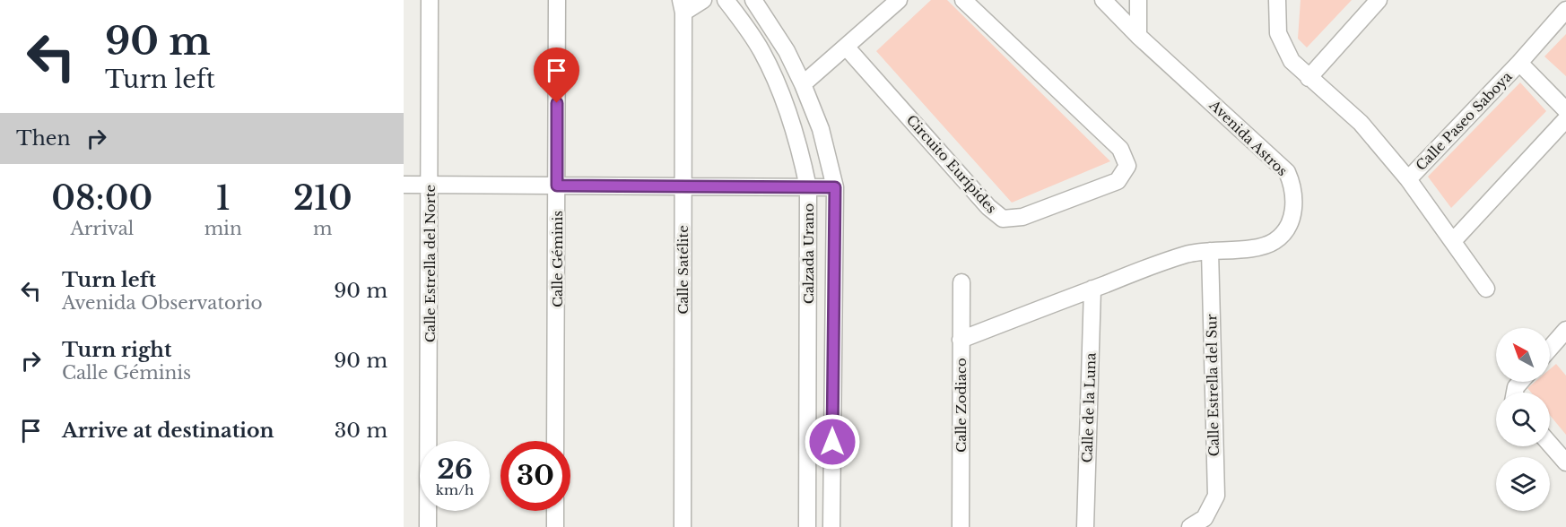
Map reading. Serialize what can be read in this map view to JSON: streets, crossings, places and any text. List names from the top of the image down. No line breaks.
{"streets":{"street":["Calle Paseo Saboya","Avenida Astros","Circuito Eurípides","Calzada Urano","Calle Géminis","Calle Estrella del Norte","Calle Satélite","Calle Estrella del Sur","Calle Zodiaco","Calle de la Luna"]},"crossings":[["Avenida Astros","Calle Estrella del Sur"],["Avenida Astros","Calle Zodiaco"],["Avenida Astros","Calle de la Luna"]],"north":"top left","page":{"turn":["90 m","Turn left"],"then":"Then","eta":["08:00","Arrival","1","min","210","m"],"list":[{"name":"Turn left","note":"Avenida Observatorio","value":"90 m"},{"name":"Turn right","note":"Calle Géminis","value":"90 m"},{"name":"Arrive at destination","value":"30 m"}],"speed":"26 km/h","limit":"30"}}
